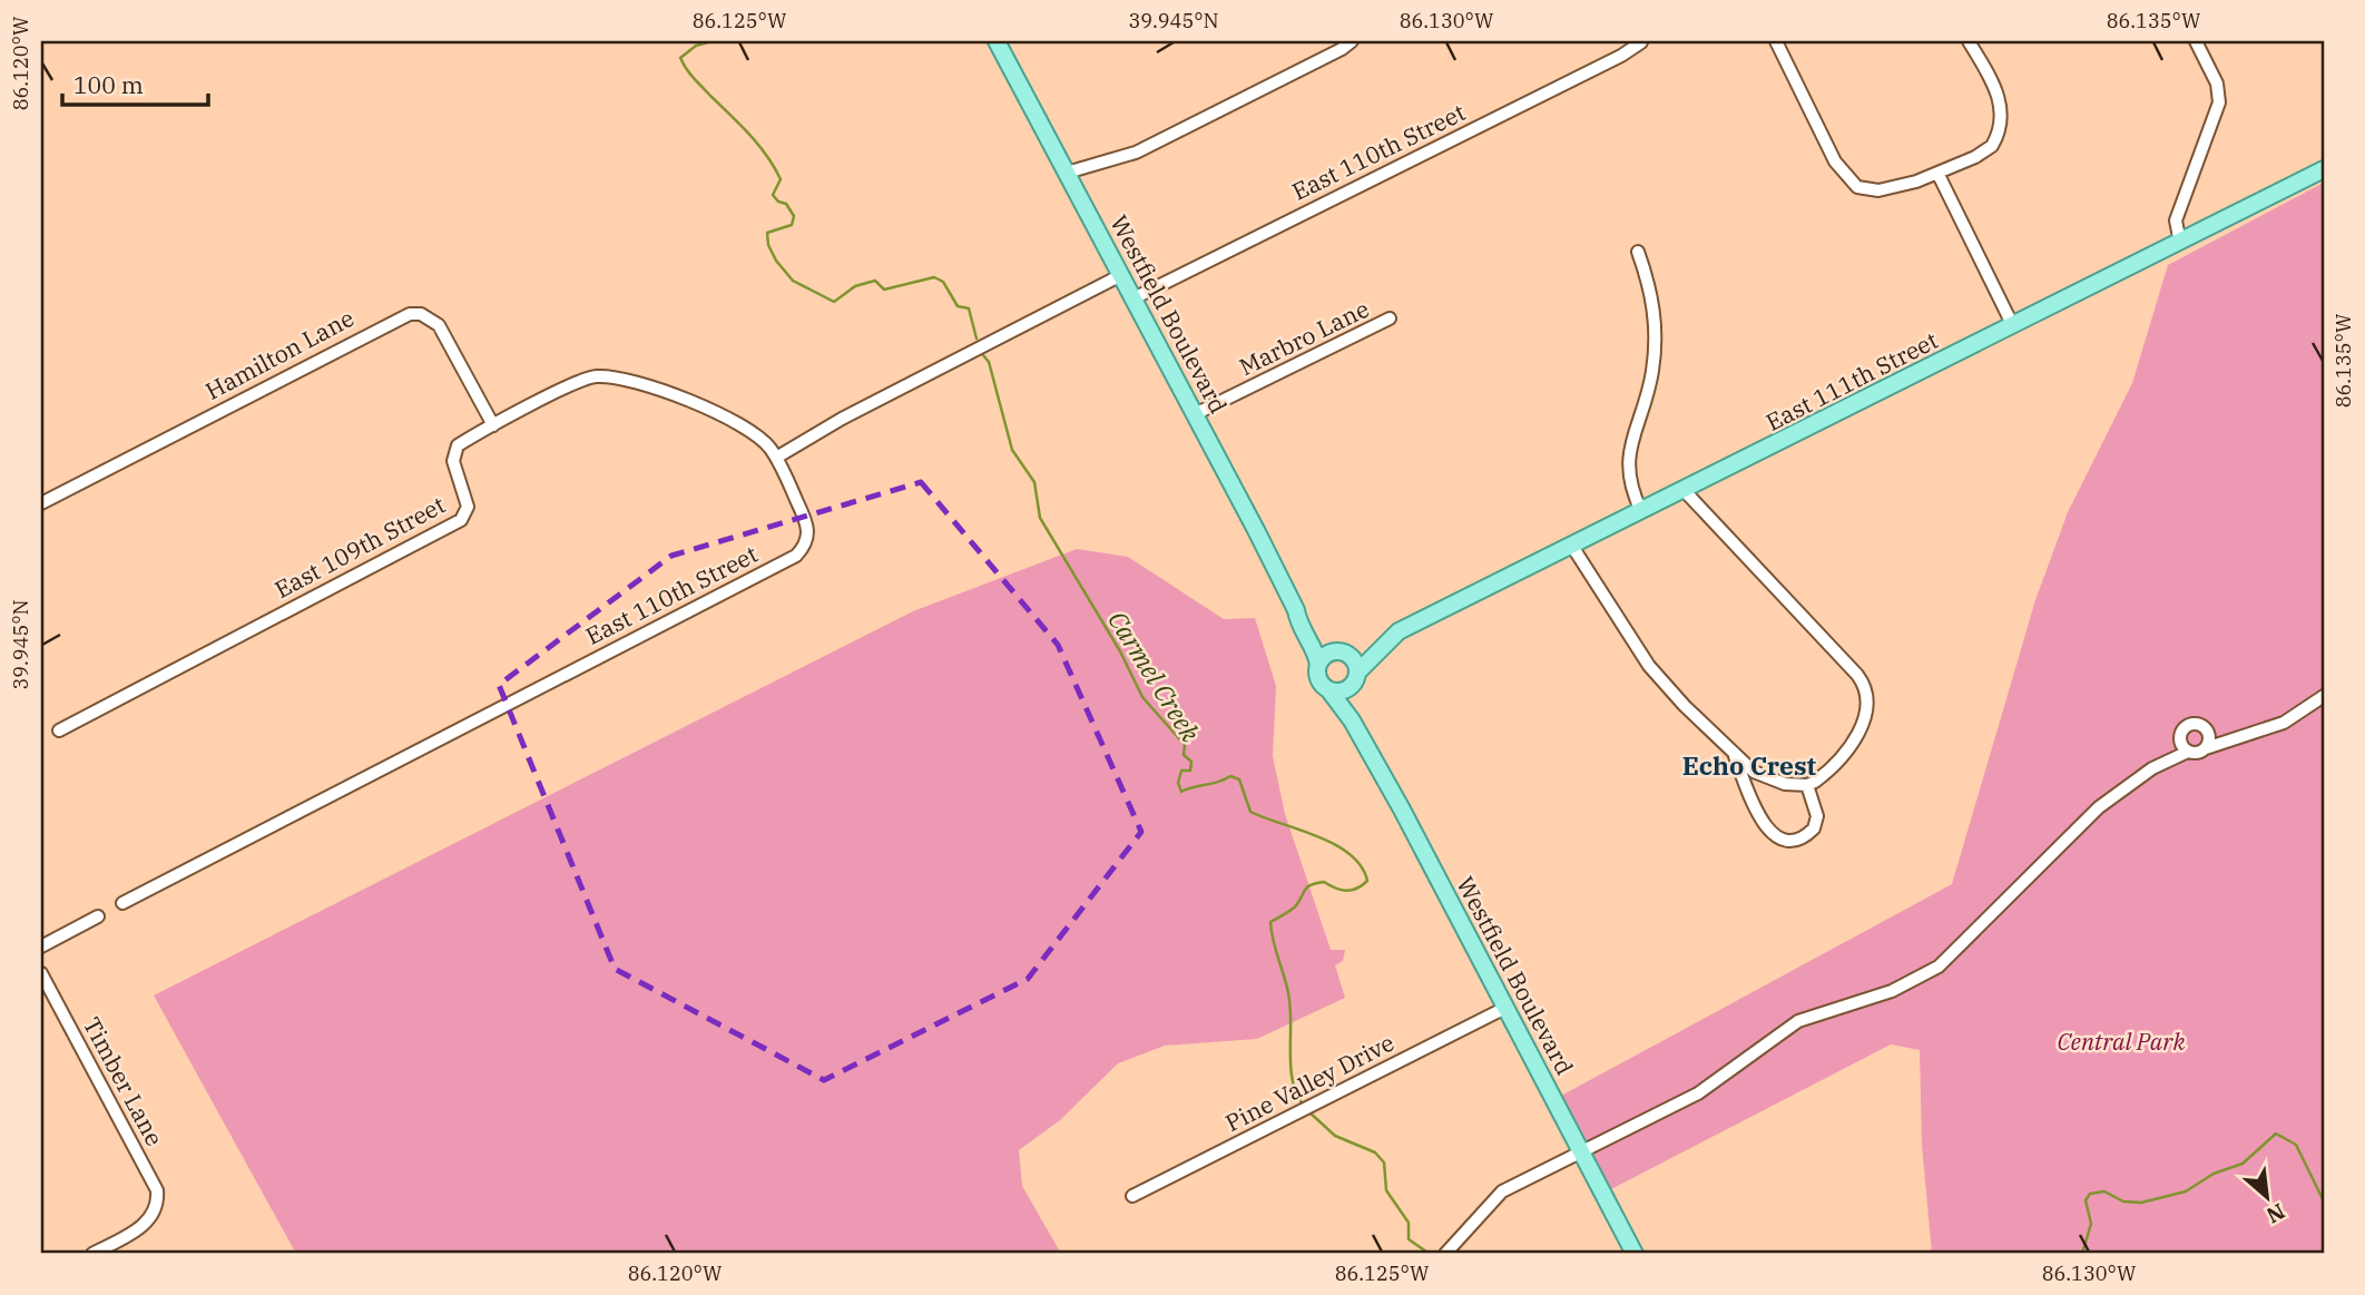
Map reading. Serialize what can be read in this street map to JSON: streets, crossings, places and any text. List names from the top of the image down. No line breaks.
{"streets":{"main road":["Westfield Boulevard","East 111th Street"],"street":["East 110th Street","Marbro Lane","Hamilton Lane","East 109th Street","Timber Lane","Pine Valley Drive"]},"crossings":[["East 110th Street","Westfield Boulevard"],["East 110th Street","East 109th Street"],["Westfield Boulevard","Marbro Lane"],["Westfield Boulevard","East 111th Street"],["Westfield Boulevard","Pine Valley Drive"],["Hamilton Lane","East 109th Street"]],"districts":["Echo Crest"],"water":["Carmel Creek"],"parks":["Central Park"],"scale_bar":"100 m","north":"bottom right","coordinates":["86.125°W","39.945°N","86.130°W","86.135°W","86.120°W"]}
